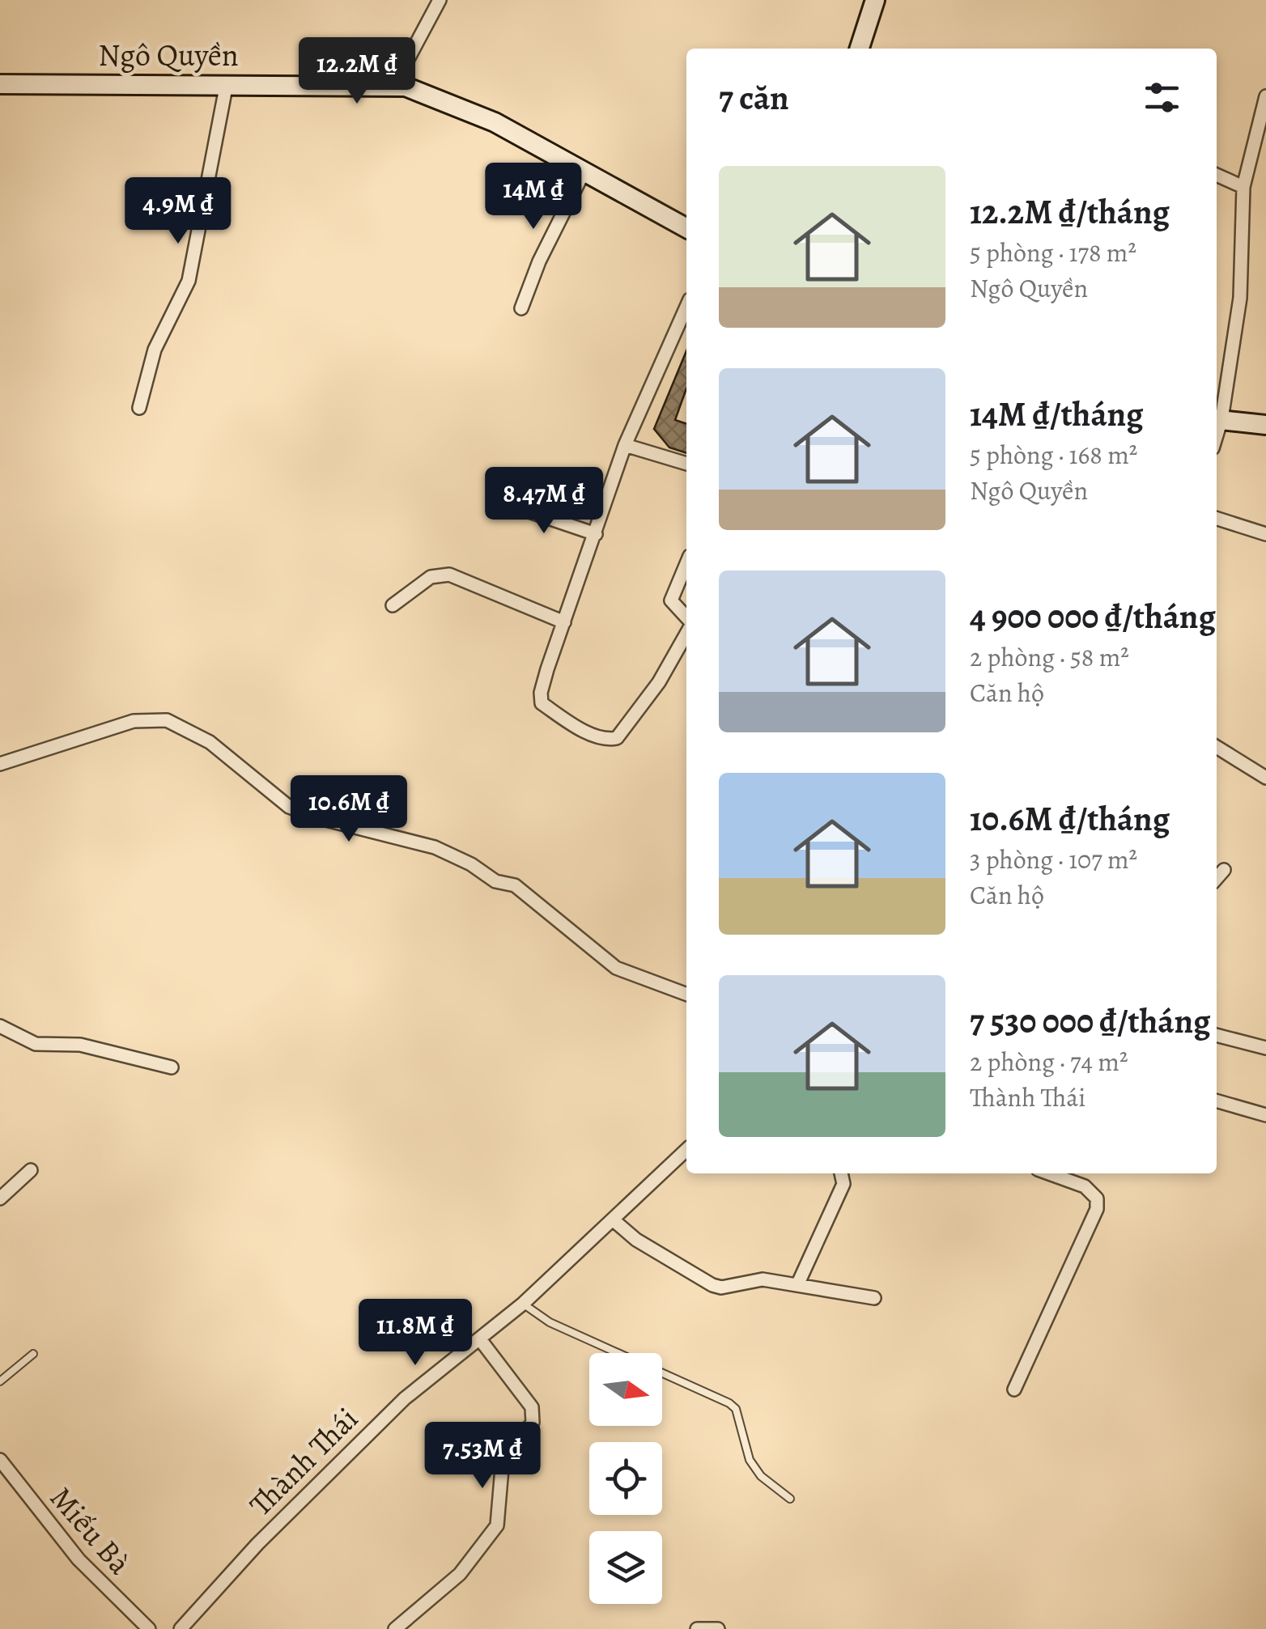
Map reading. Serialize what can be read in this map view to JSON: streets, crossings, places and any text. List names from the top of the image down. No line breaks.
{"streets":{"street":["Ngô Quyền","Thành Thái","Miếu Bà"]},"north":"right","page":{"price":["12.2M ₫","14M ₫","4.9M ₫","8.47M ₫","10.6M ₫","11.8M ₫","7.53M ₫"],"heading":"7 căn","list":[{"name":"12.2M ₫/tháng","note":"5 phòng · 178 m² · Ngô Quyền"},{"name":"14M ₫/tháng","note":"5 phòng · 168 m² · Ngô Quyền"},{"name":"4 900 000 ₫/tháng","note":"2 phòng · 58 m² · Căn hộ"},{"name":"10.6M ₫/tháng","note":"3 phòng · 107 m² · Căn hộ"},{"name":"7 530 000 ₫/tháng","note":"2 phòng · 74 m² · Thành Thái"}]}}
